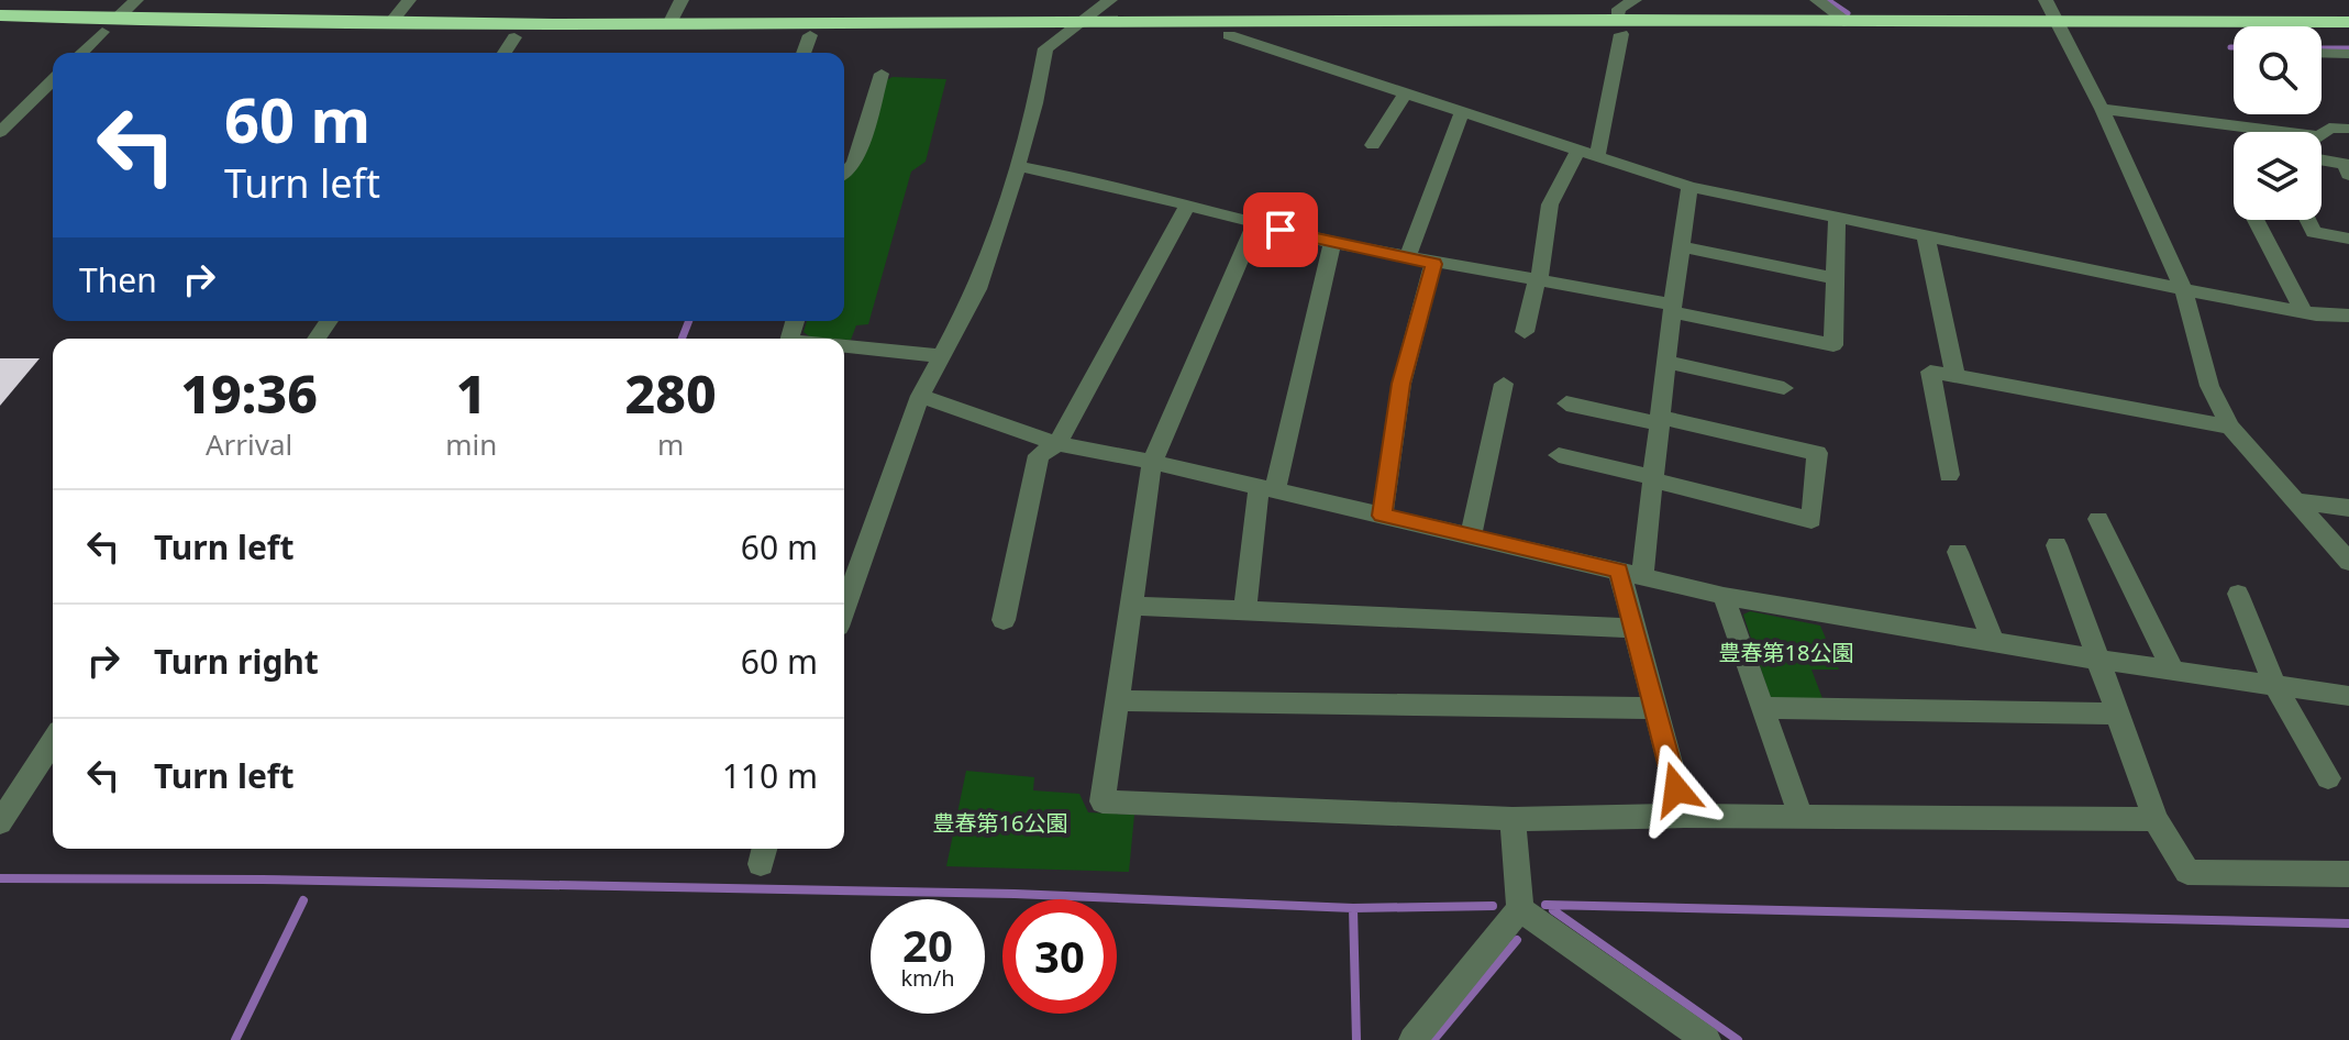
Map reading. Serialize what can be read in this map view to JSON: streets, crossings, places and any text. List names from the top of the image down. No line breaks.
{"parks":["豊春第18公園","豊春第16公園"],"page":{"turn":["60 m","Turn left"],"then":"Then","eta":["19:36","Arrival","1","min","280","m"],"list":[{"name":"Turn left","value":"60 m"},{"name":"Turn right","value":"60 m"},{"name":"Turn left","value":"110 m"}],"speed":"20 km/h","limit":"30"}}
